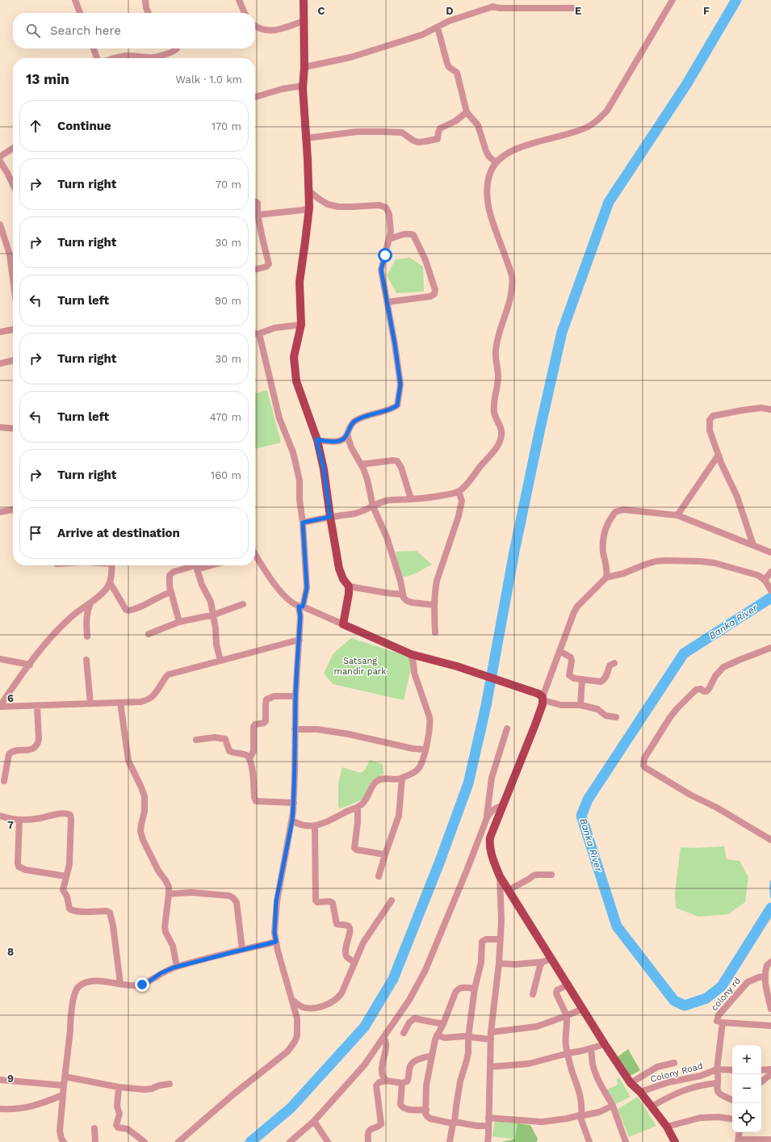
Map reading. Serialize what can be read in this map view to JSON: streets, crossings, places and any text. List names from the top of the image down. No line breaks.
{"streets":{"street":["colony rd","Colony Road"]},"crossings":[["colony rd","Colony Road"]],"water":["Banka River"],"parks":["Satsang mandir park"],"page":{"search":"Search here","heading":["13 min","Walk · 1.0 km"],"list":[["Continue","170 m"],["Turn right","70 m"],["Turn right","30 m"],["Turn left","90 m"],["Turn right","30 m"],["Turn left","470 m"],["Turn right","160 m"],"Arrive at destination"],"map_buttons":["+","−"]},"grid":{"columns":["C","D","E","F"],"rows":["6","7","8","9"]}}
